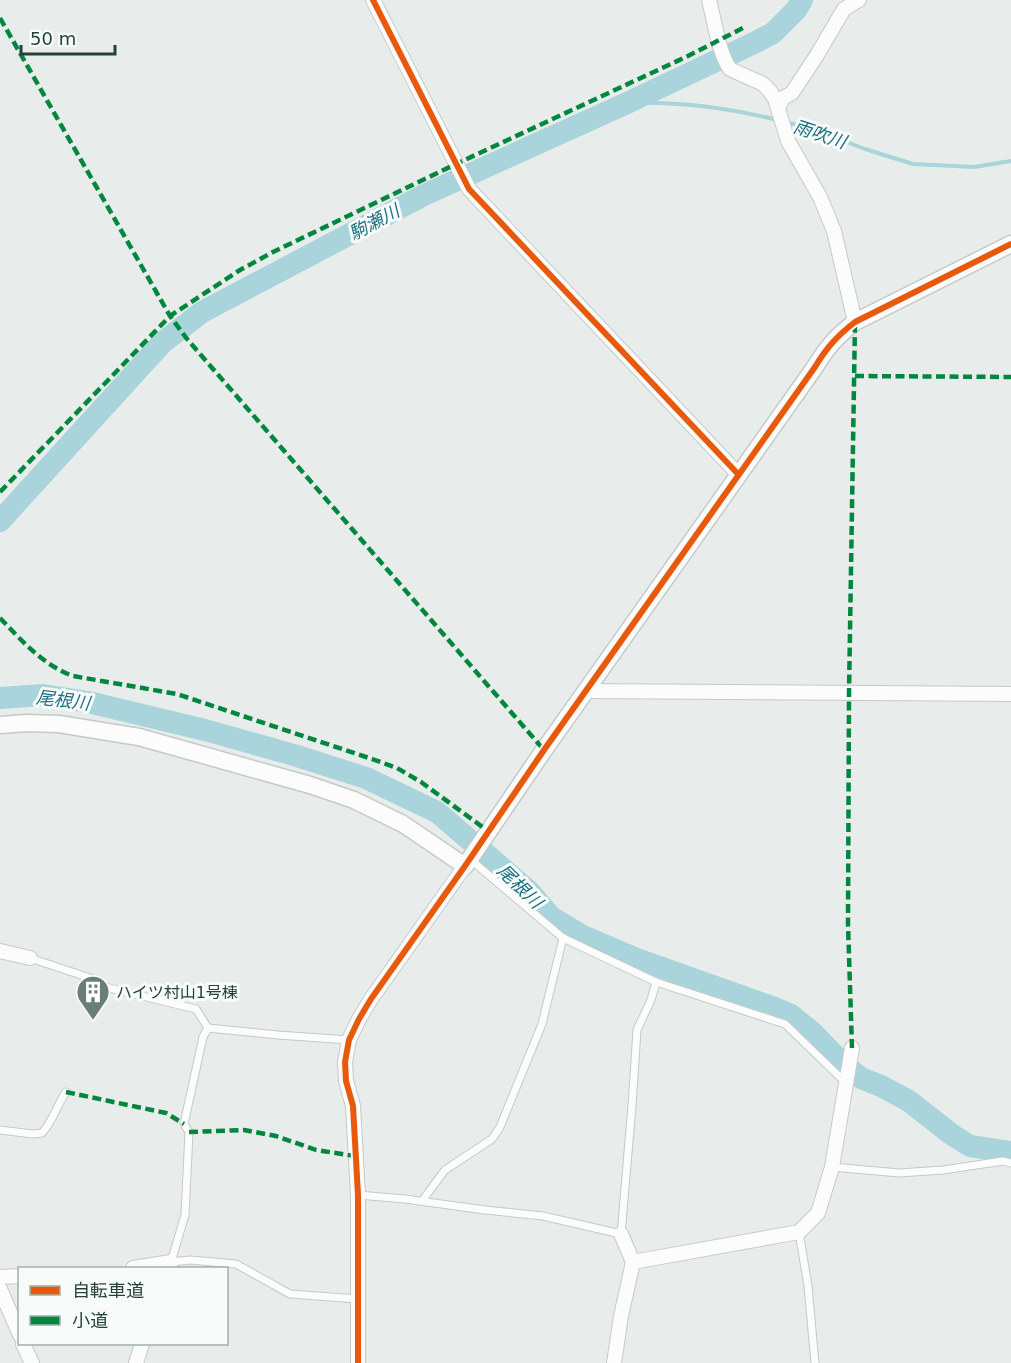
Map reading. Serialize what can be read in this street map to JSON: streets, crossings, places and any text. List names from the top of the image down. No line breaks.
{"water":["雨吹川","駒瀬川","尾根川"],"places":{"building":["ハイツ村山1号棟"]},"legend":["自転車道","小道"],"scale_bar":"50 m"}
